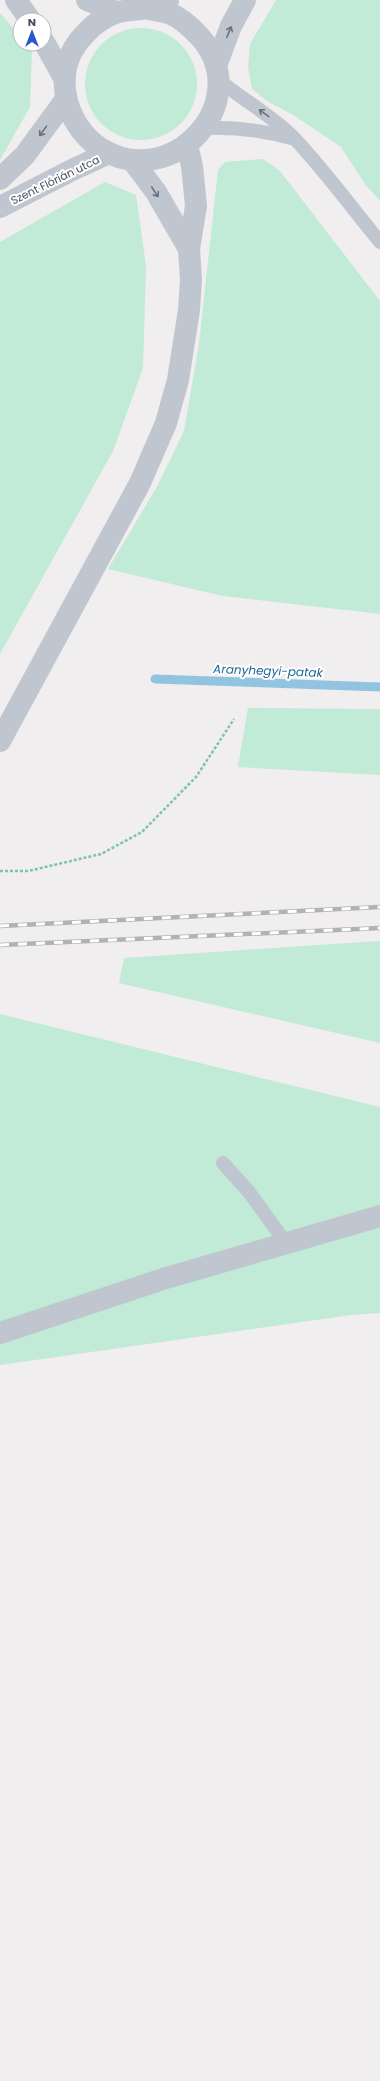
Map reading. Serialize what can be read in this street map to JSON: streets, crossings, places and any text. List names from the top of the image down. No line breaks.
{"streets":{"street":["Szent Flórián utca"]},"water":["Aranyhegyi-patak"],"north":"top"}
